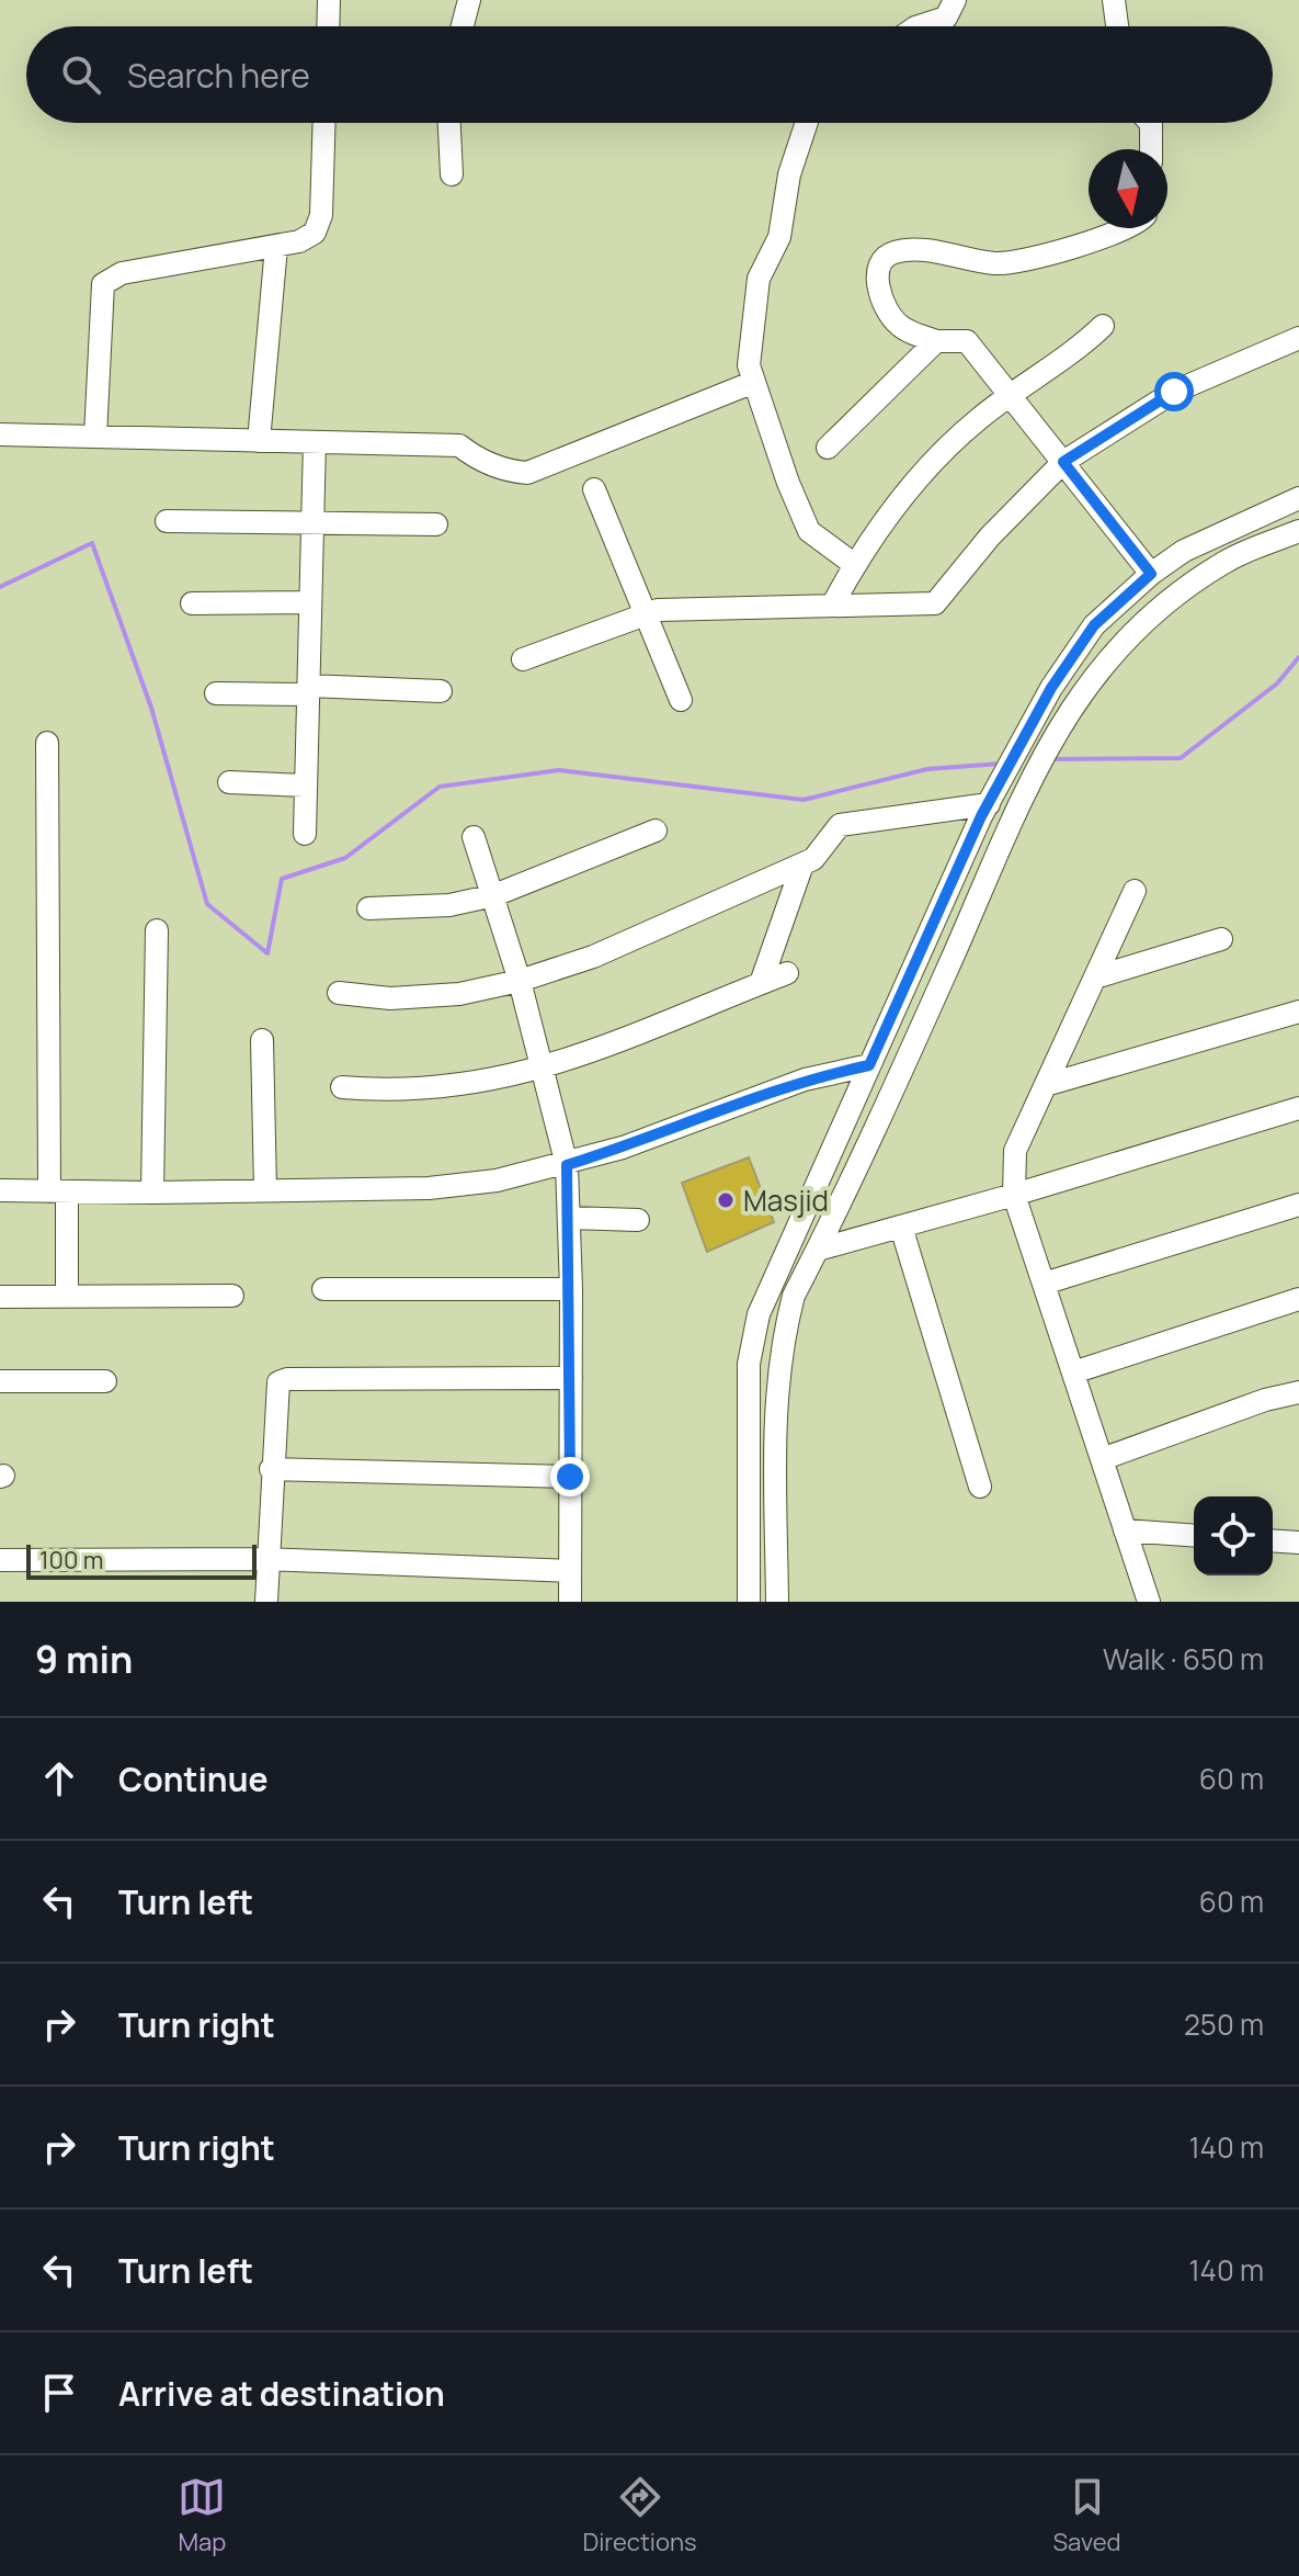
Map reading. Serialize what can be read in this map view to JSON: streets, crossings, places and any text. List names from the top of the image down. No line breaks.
{"places":["Masjid"],"scale_bar":"100 m","north":"bottom","page":{"search":"Search here","scale":"100 m","heading":["9 min","Walk · 650 m"],"list":[["Continue","60 m"],["Turn left","60 m"],["Turn right","250 m"],["Turn right","140 m"],["Turn left","140 m"],"Arrive at destination"],"nav":["Map","Directions","Saved"]}}
